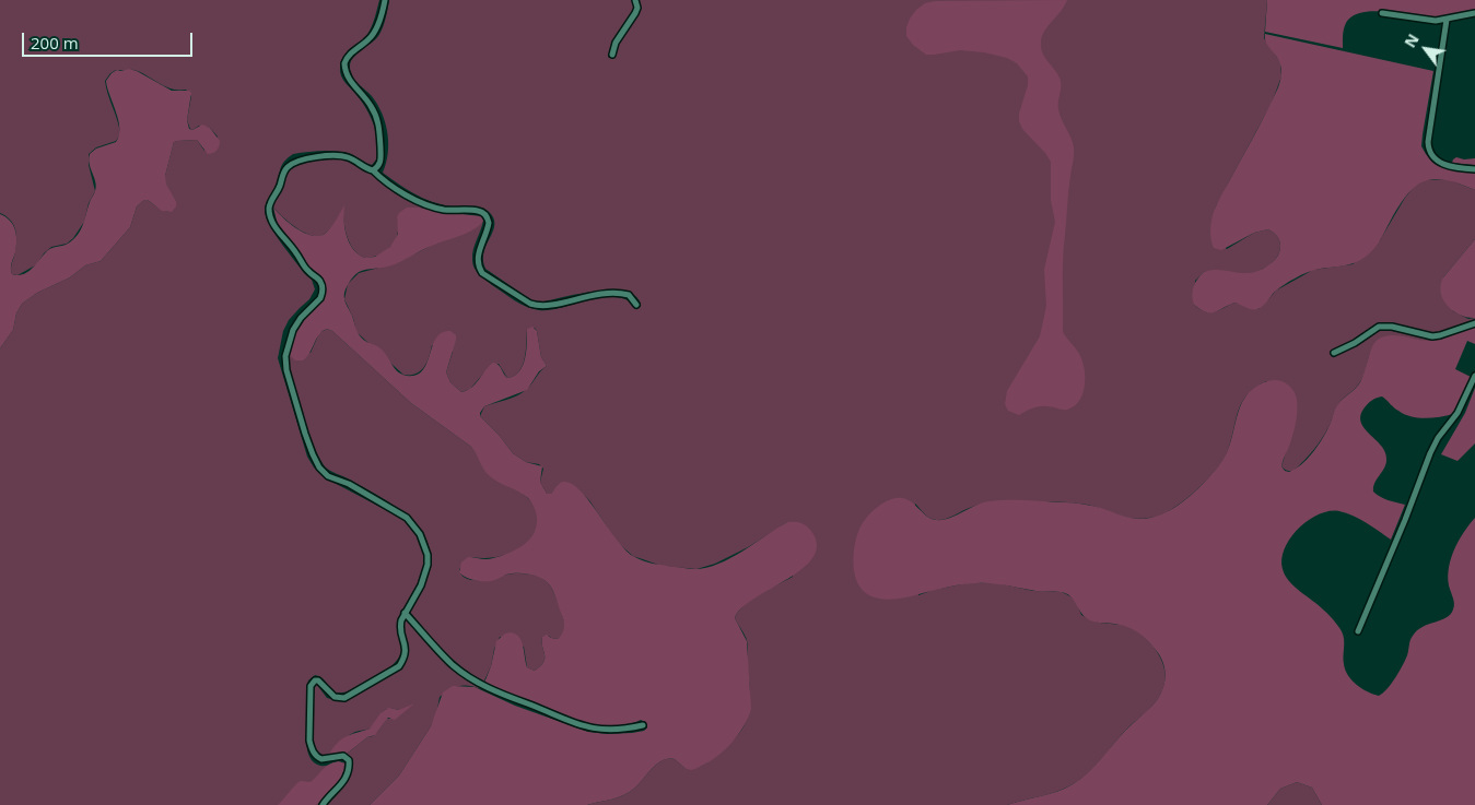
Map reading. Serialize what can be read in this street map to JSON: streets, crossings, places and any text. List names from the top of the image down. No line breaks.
{"scale_bar":"200 m","north":"top left"}
